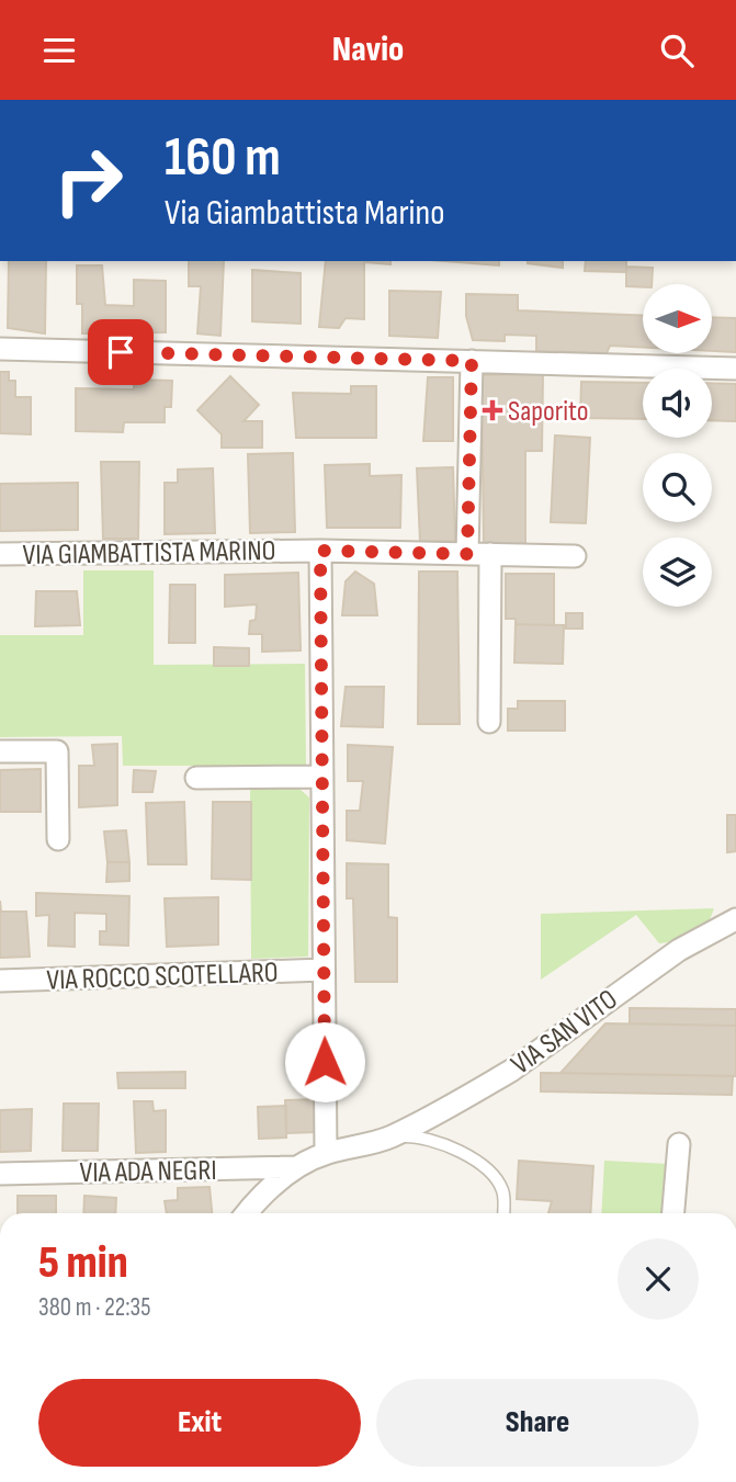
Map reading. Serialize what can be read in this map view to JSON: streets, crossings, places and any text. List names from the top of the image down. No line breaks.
{"streets":{"street":["VIA GIAMBATTISTA MARINO","VIA ROCCO SCOTELLARO","VIA SAN VITO","VIA ADA NEGRI"]},"crossings":[["VIA SAN VITO","VIA ADA NEGRI"]],"places":{"health":["Saporito"]},"north":"right","page":{"header":"Navio","turn":["160 m","Via Giambattista Marino"],"heading":["5 min","380 m · 22:35"],"buttons":["Exit","Share"]}}
